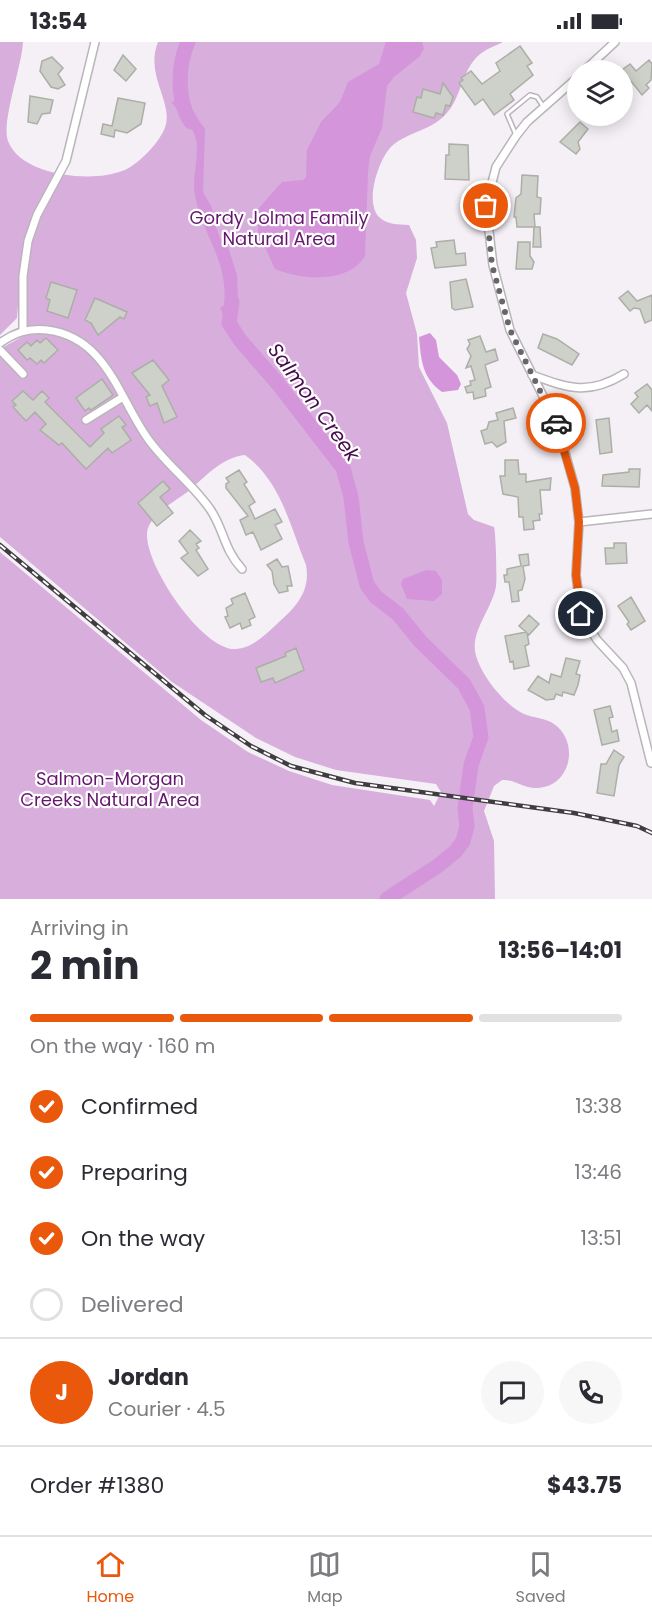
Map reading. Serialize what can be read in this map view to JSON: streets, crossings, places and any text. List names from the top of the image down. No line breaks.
{"water":["Salmon Creek"],"parks":["Gordy Jolma Family Natural Area","Salmon-Morgan Creeks Natural Area"],"page":{"status":"13:54","heading":["2 min","Arriving in","13:56–14:01"],"panel":["Jordan","Courier · 4.5","Order #1380","$43.75"],"bar":"On the way · 160 m","list":[["Confirmed","13:38"],["Preparing","13:46"],["On the way","13:51"],"Delivered"],"round":"J","tabs":["Home","Map","Saved"]}}
